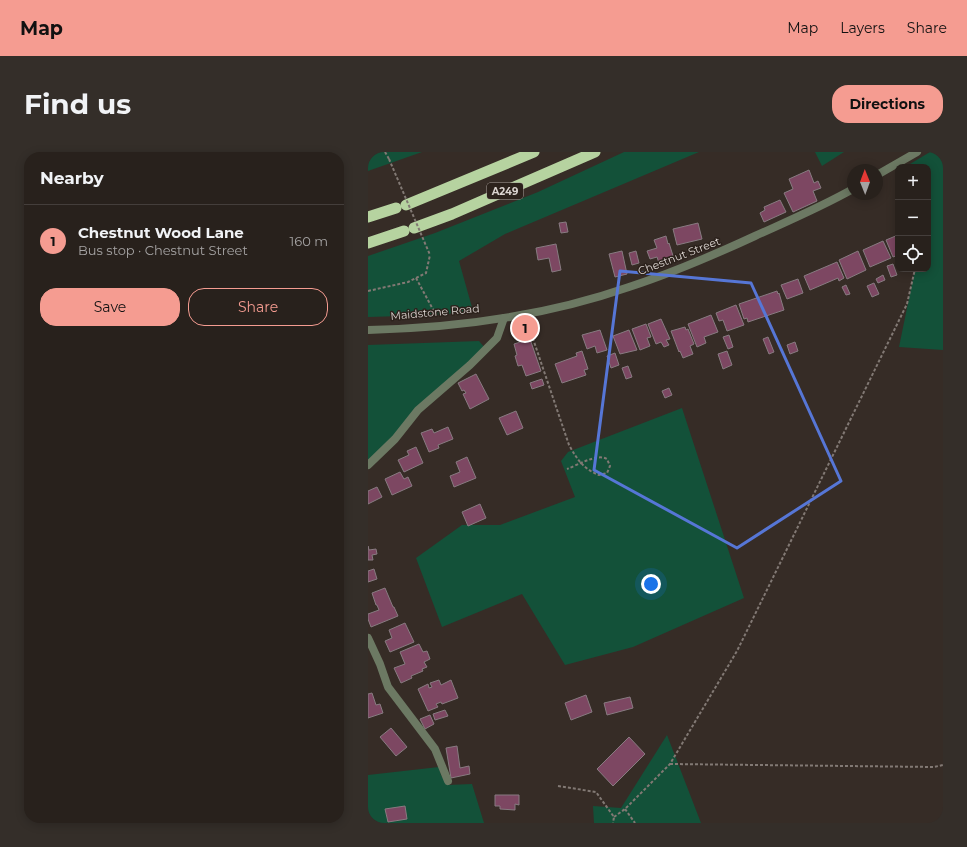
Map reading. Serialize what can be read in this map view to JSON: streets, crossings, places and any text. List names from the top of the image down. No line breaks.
{"streets":{"highway":["A249"],"street":["Chestnut Street","Maidstone Road"]},"crossings":[["Chestnut Street","Maidstone Road"]],"north":"top","page":{"header":"Map","nav":["Map","Layers","Share"],"buttons":["Directions",["Save","Share"]],"title":"Find us","heading":"Nearby","map_buttons":["+","−"],"list":[{"mark":"1","name":"Chestnut Wood Lane","note":"Bus stop · Chestnut Street","value":"160 m"}],"pins":"1"}}
